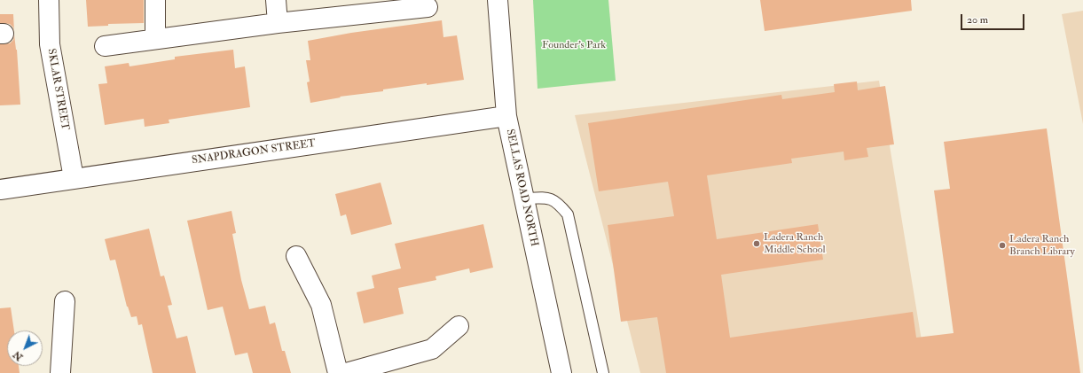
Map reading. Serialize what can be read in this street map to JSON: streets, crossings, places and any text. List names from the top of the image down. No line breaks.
{"streets":{"street":["SKLAR STREET","SNAPDRAGON STREET","SELLAS ROAD NORTH"]},"crossings":[["SKLAR STREET","SNAPDRAGON STREET"],["SNAPDRAGON STREET","SELLAS ROAD NORTH"]],"parks":["Founder's Park"],"places":["Ladera Ranch Middle School","Ladera Ranch Branch Library"],"scale_bar":"20 m","north":"bottom left"}
